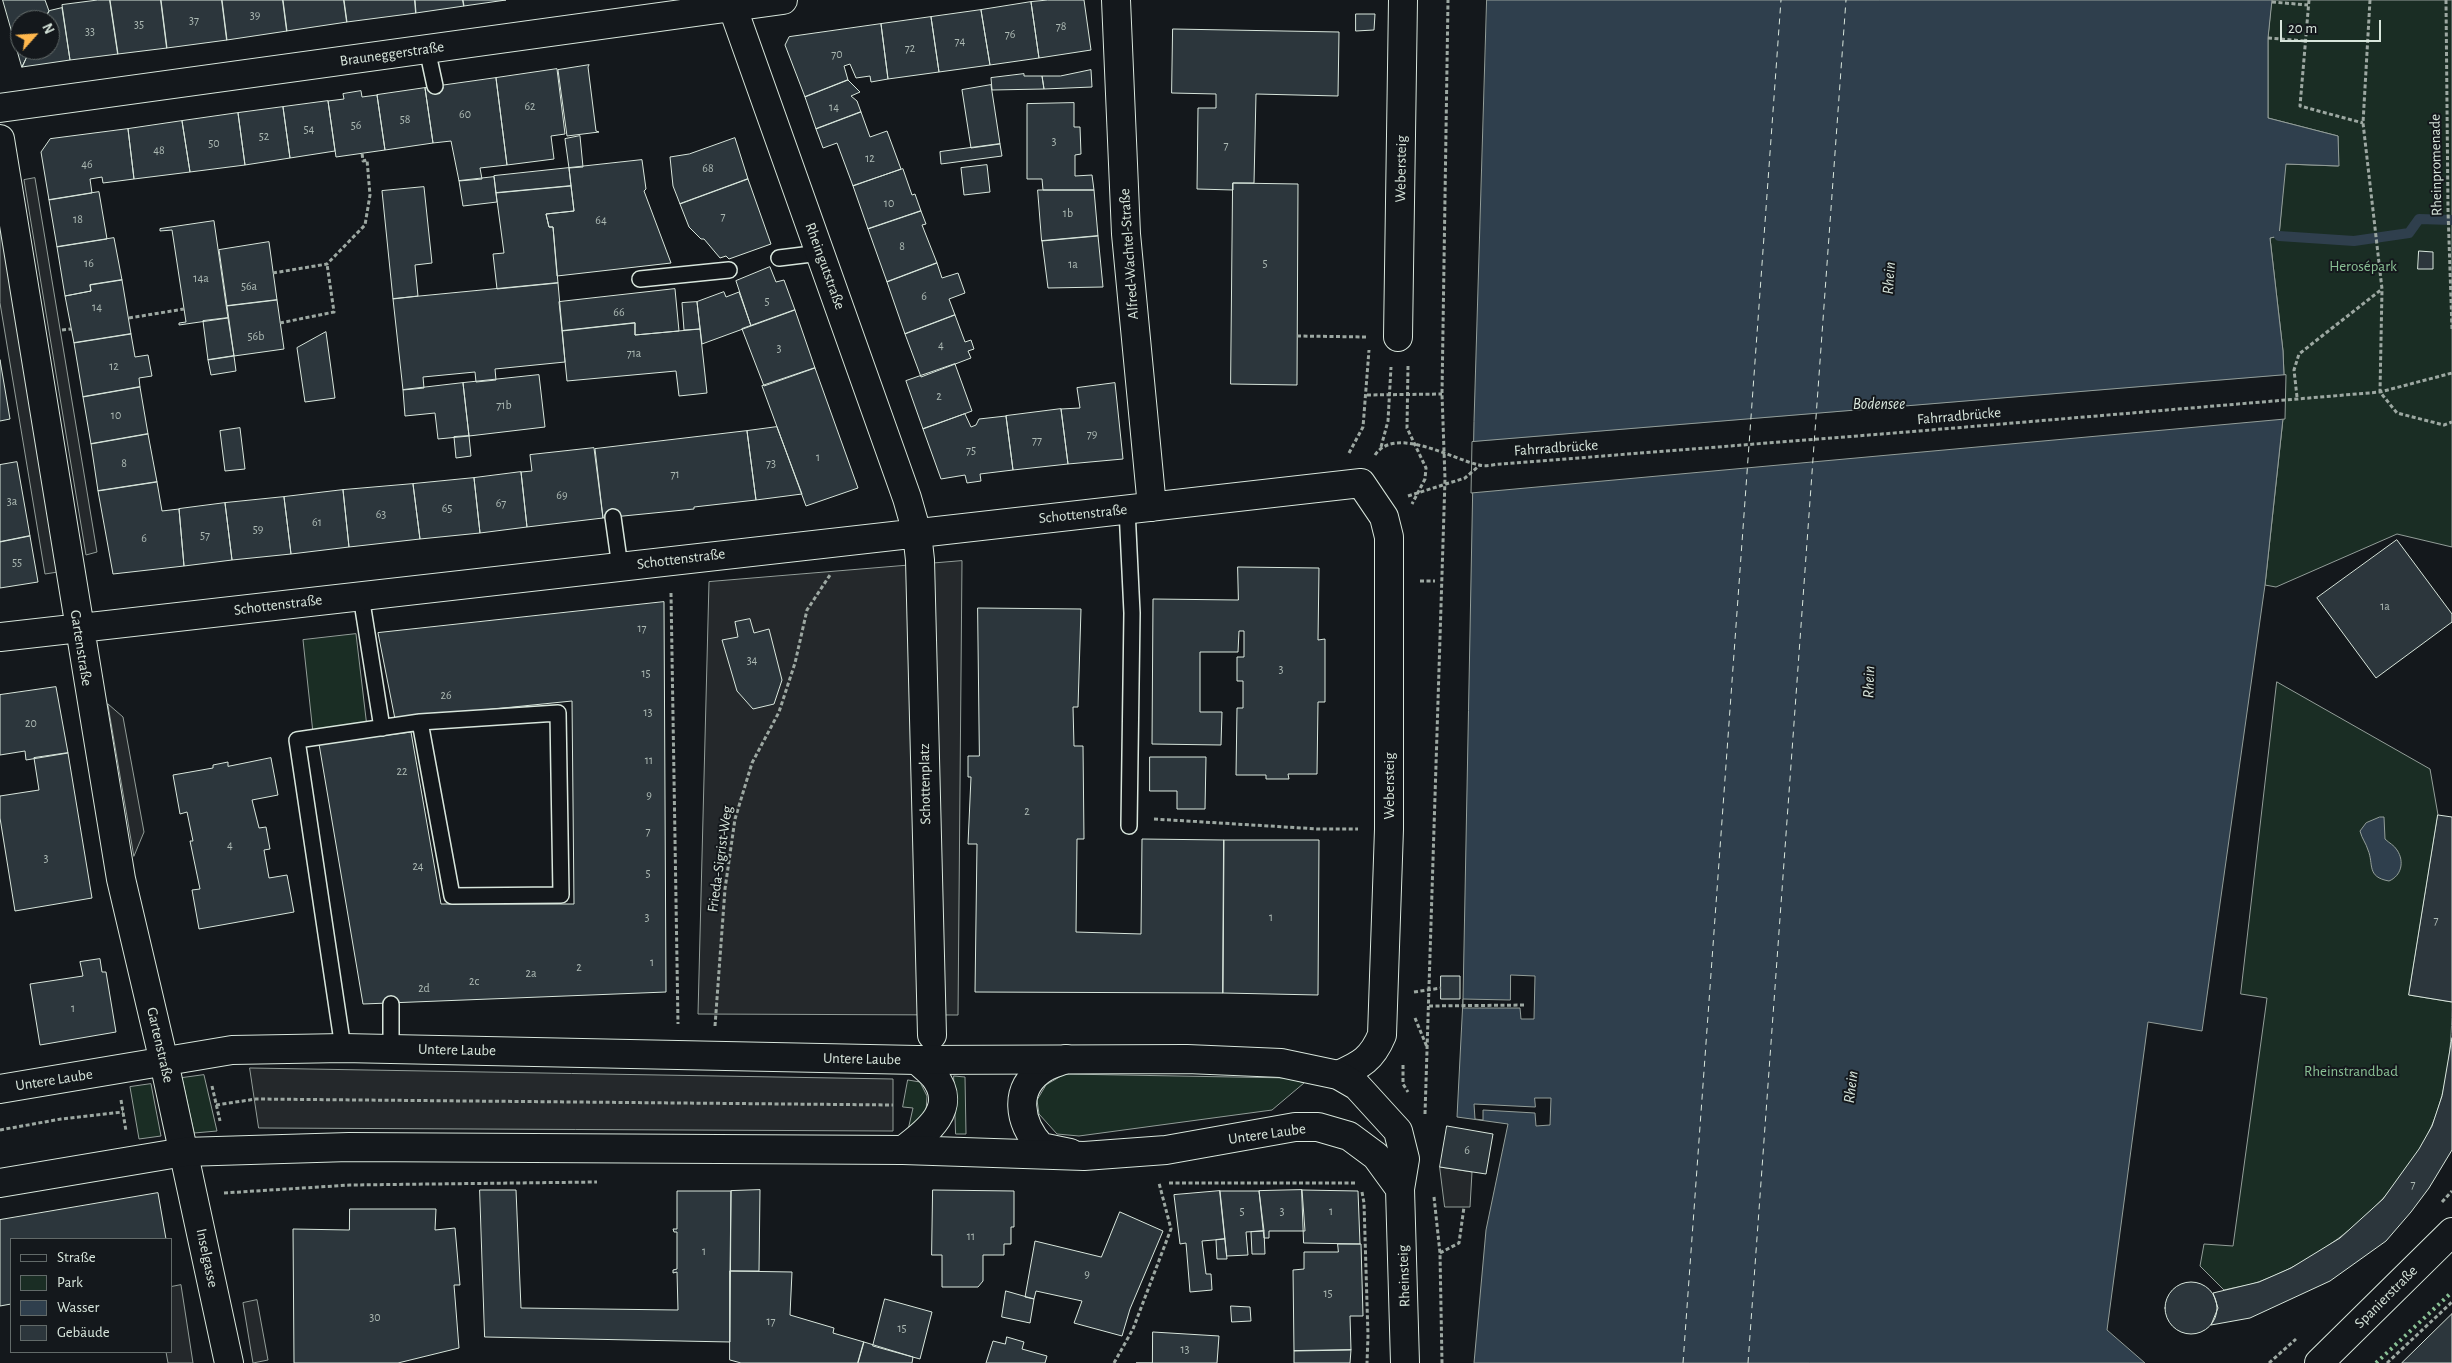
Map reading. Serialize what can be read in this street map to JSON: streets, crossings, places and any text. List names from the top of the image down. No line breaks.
{"streets":{"street":["Brauneggerstraße","Webersteig","Alfred-Wachtel-Straße","Rheingutstraße","Schottenstraße","Gartenstraße","Schottenplatz","Untere Laube","Inselgasse","Rheinsteig","Spanierstraße"],"path":["Rheinpromenade","Fahrradbrücke","Frieda-Sigrist-Weg"]},"crossings":[["Brauneggerstraße","Rheingutstraße"],["Webersteig","Schottenstraße"],["Webersteig","Untere Laube"],["Alfred-Wachtel-Straße","Schottenstraße"],["Rheingutstraße","Schottenstraße"],["Rheingutstraße","Schottenplatz"],["Schottenstraße","Gartenstraße"],["Schottenstraße","Schottenplatz"],["Schottenstraße","Frieda-Sigrist-Weg"],["Gartenstraße","Untere Laube"],["Gartenstraße","Inselgasse"],["Frieda-Sigrist-Weg","Untere Laube"],["Untere Laube","Inselgasse"],["Untere Laube","Rheinsteig"]],"water":["Rhein","Bodensee"],"parks":["Herosépark","Rheinstrandbad"],"house_numbers":["39","37","35","78","33","76","74","72","70","62","14","60","58","56","54","52","3","50","7","48","12","46","68","10","1b","7","18","64","8","16","5","1a","14a","56a","6","5","14","66","56b","4","3","71a","12","2","71b","10","79","77","75","1","8","73","71","69","3a","67","65","63","61","59","57","6","55","1a","17","34","3","15","26","13","20","11","22","9","2","7","4","3","24","5","3","1","7","1","2","2a","2c","2d","1","6","7","5","3","1","11","1","9","15","30","17","15","13"],"legend":["Straße","Park","Wasser","Gebäude"],"scale_bar":"20 m","north":"top right"}
